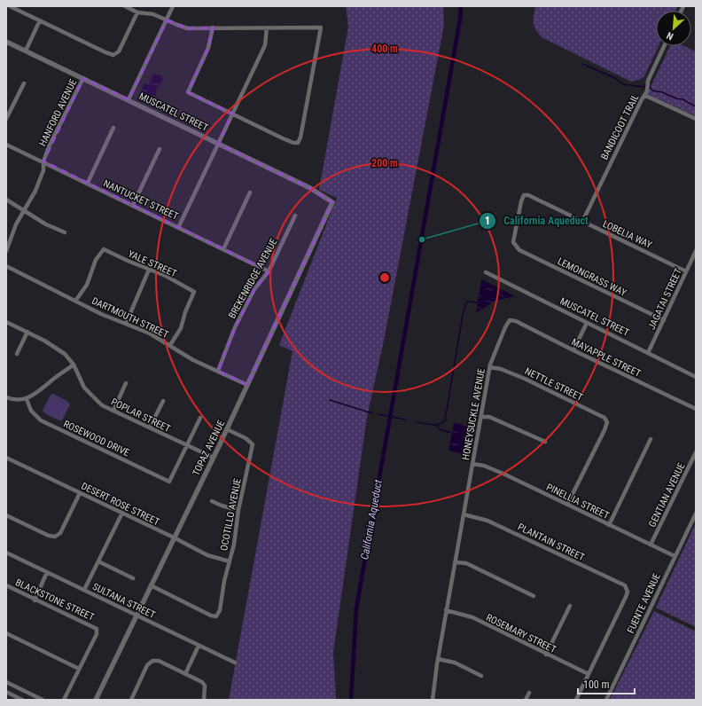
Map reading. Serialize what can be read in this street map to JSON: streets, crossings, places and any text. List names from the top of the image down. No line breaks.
{"streets":{"street":["MUSCATEL STREET","HANFORD AVENUE","BANDICOOT TRAIL","NANTUCKET STREET","LOBELIA WAY","YALE STREET","LEMONGRASS WAY","BREKENRIDGE AVENUE","JAGATAI STREET","DARTMOUTH STREET","MAYAPPLE STREET","NETTLE STREET","HONEYSUCKLE AVENUE","POPLAR STREET","ROSEWOOD DRIVE","TOPAZ AVENUE","GENTIAN AVENUE","PINELLIA STREET","DESERT ROSE STREET","OCOTILLO AVENUE","PLANTAIN STREET","BLACKSTONE STREET","SULTANA STREET","FUENTE AVENUE","ROSEMARY STREET"]},"crossings":[["MUSCATEL STREET","HANFORD AVENUE"],["MUSCATEL STREET","JAGATAI STREET"],["MUSCATEL STREET","TOPAZ AVENUE"],["HANFORD AVENUE","NANTUCKET STREET"],["BANDICOOT TRAIL","LOBELIA WAY"],["NANTUCKET STREET","BREKENRIDGE AVENUE"],["LOBELIA WAY","LEMONGRASS WAY"],["LOBELIA WAY","JAGATAI STREET"],["YALE STREET","DARTMOUTH STREET"],["LEMONGRASS WAY","JAGATAI STREET"],["BREKENRIDGE AVENUE","DARTMOUTH STREET"],["DARTMOUTH STREET","TOPAZ AVENUE"],["MAYAPPLE STREET","HONEYSUCKLE AVENUE"],["NETTLE STREET","HONEYSUCKLE AVENUE"],["NETTLE STREET","PINELLIA STREET"],["HONEYSUCKLE AVENUE","PINELLIA STREET"],["HONEYSUCKLE AVENUE","PLANTAIN STREET"],["HONEYSUCKLE AVENUE","ROSEMARY STREET"],["POPLAR STREET","ROSEWOOD DRIVE"],["POPLAR STREET","TOPAZ AVENUE"],["TOPAZ AVENUE","DESERT ROSE STREET"],["TOPAZ AVENUE","OCOTILLO AVENUE"],["TOPAZ AVENUE","SULTANA STREET"],["GENTIAN AVENUE","PINELLIA STREET"],["PINELLIA STREET","FUENTE AVENUE"],["DESERT ROSE STREET","OCOTILLO AVENUE"],["PLANTAIN STREET","ROSEMARY STREET"]],"water":["California Aqueduct"],"places":["California Aqueduct"],"scale_bar":"100 m","north":"bottom left","rings":["400 m","200 m"]}
